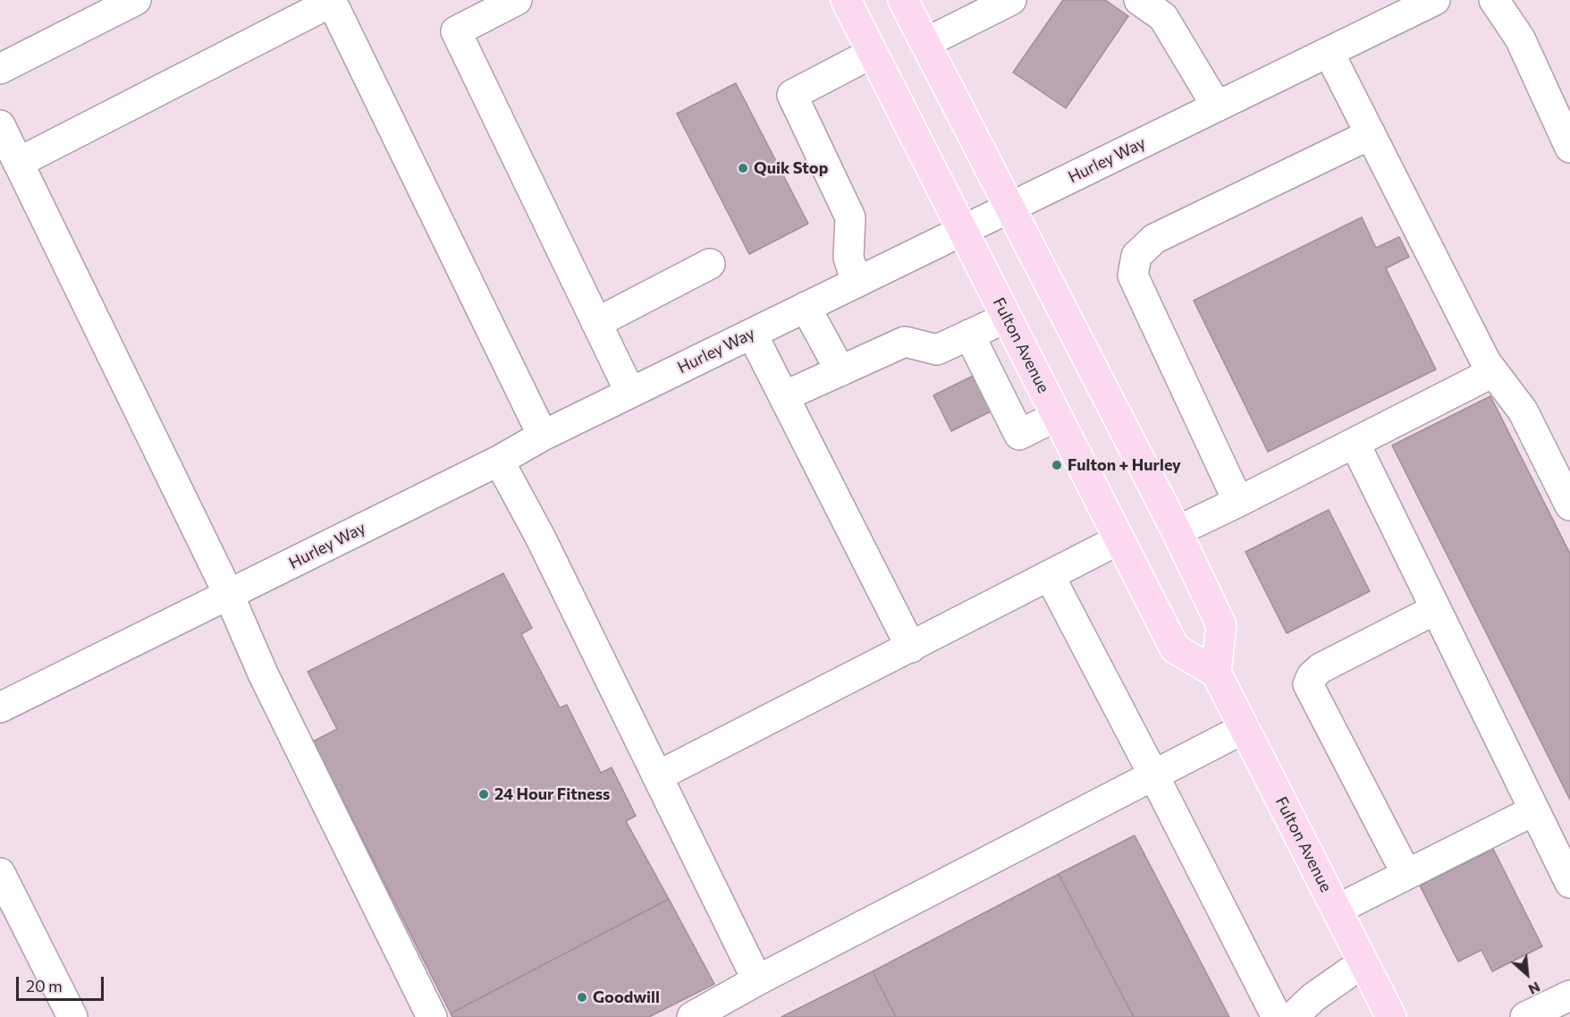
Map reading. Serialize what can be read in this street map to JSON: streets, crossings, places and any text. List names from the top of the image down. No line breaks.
{"streets":{"main road":["Fulton Avenue"],"street":["Hurley Way"]},"crossings":[["Hurley Way","Fulton Avenue"]],"places":["Quik Stop","Fulton + Hurley","24 Hour Fitness","Goodwill"],"scale_bar":"20 m","north":"bottom right"}
